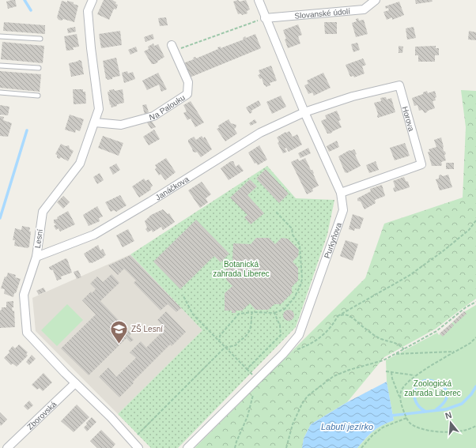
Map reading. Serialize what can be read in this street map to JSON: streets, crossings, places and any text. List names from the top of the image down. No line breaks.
{"streets":{"street":["Slovanské údolí","Na Palouku","Horova","Janáčkova","Lesní","Purkyňova","Zborovská"]},"crossings":[["Slovanské údolí","Purkyňova"],["Na Palouku","Lesní"],["Horova","Janáčkova"],["Horova","Purkyňova"],["Janáčkova","Lesní"],["Janáčkova","Purkyňova"],["Lesní","Zborovská"]],"water":["Labutí jezírko"],"parks":["Botanická zahrada Liberec","Zoologická zahrada Liberec"],"places":{"school or university":["ZŠ Lesní"]},"north":"top"}
